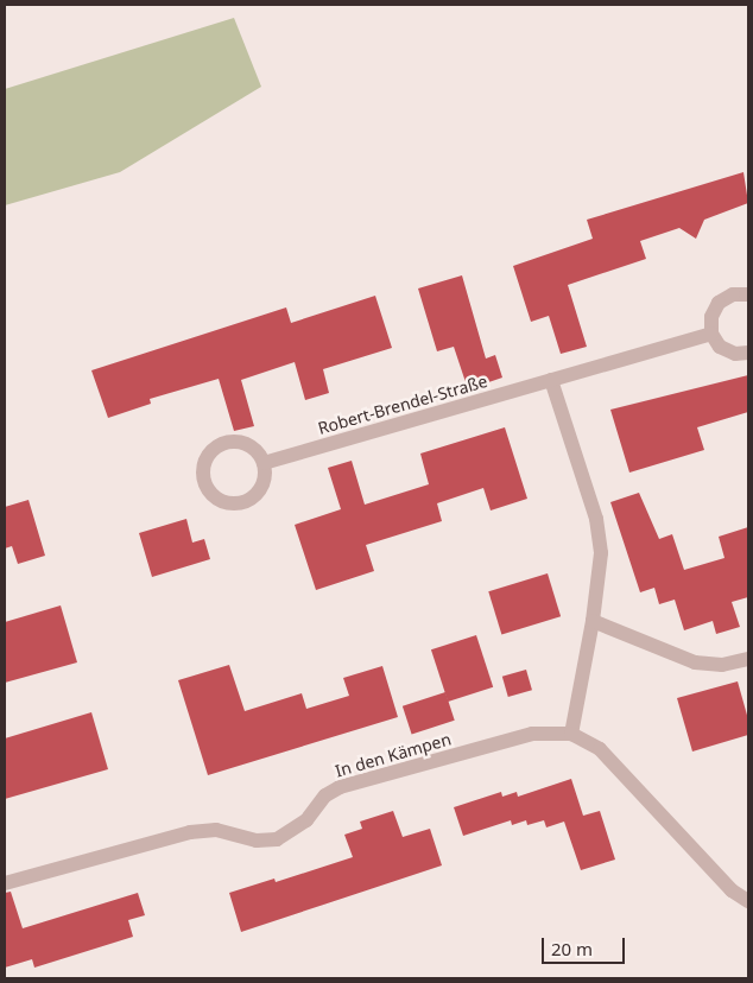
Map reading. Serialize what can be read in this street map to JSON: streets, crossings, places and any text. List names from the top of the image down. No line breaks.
{"streets":{"street":["Robert-Brendel-Straße","In den Kämpen"]},"scale_bar":"20 m"}
